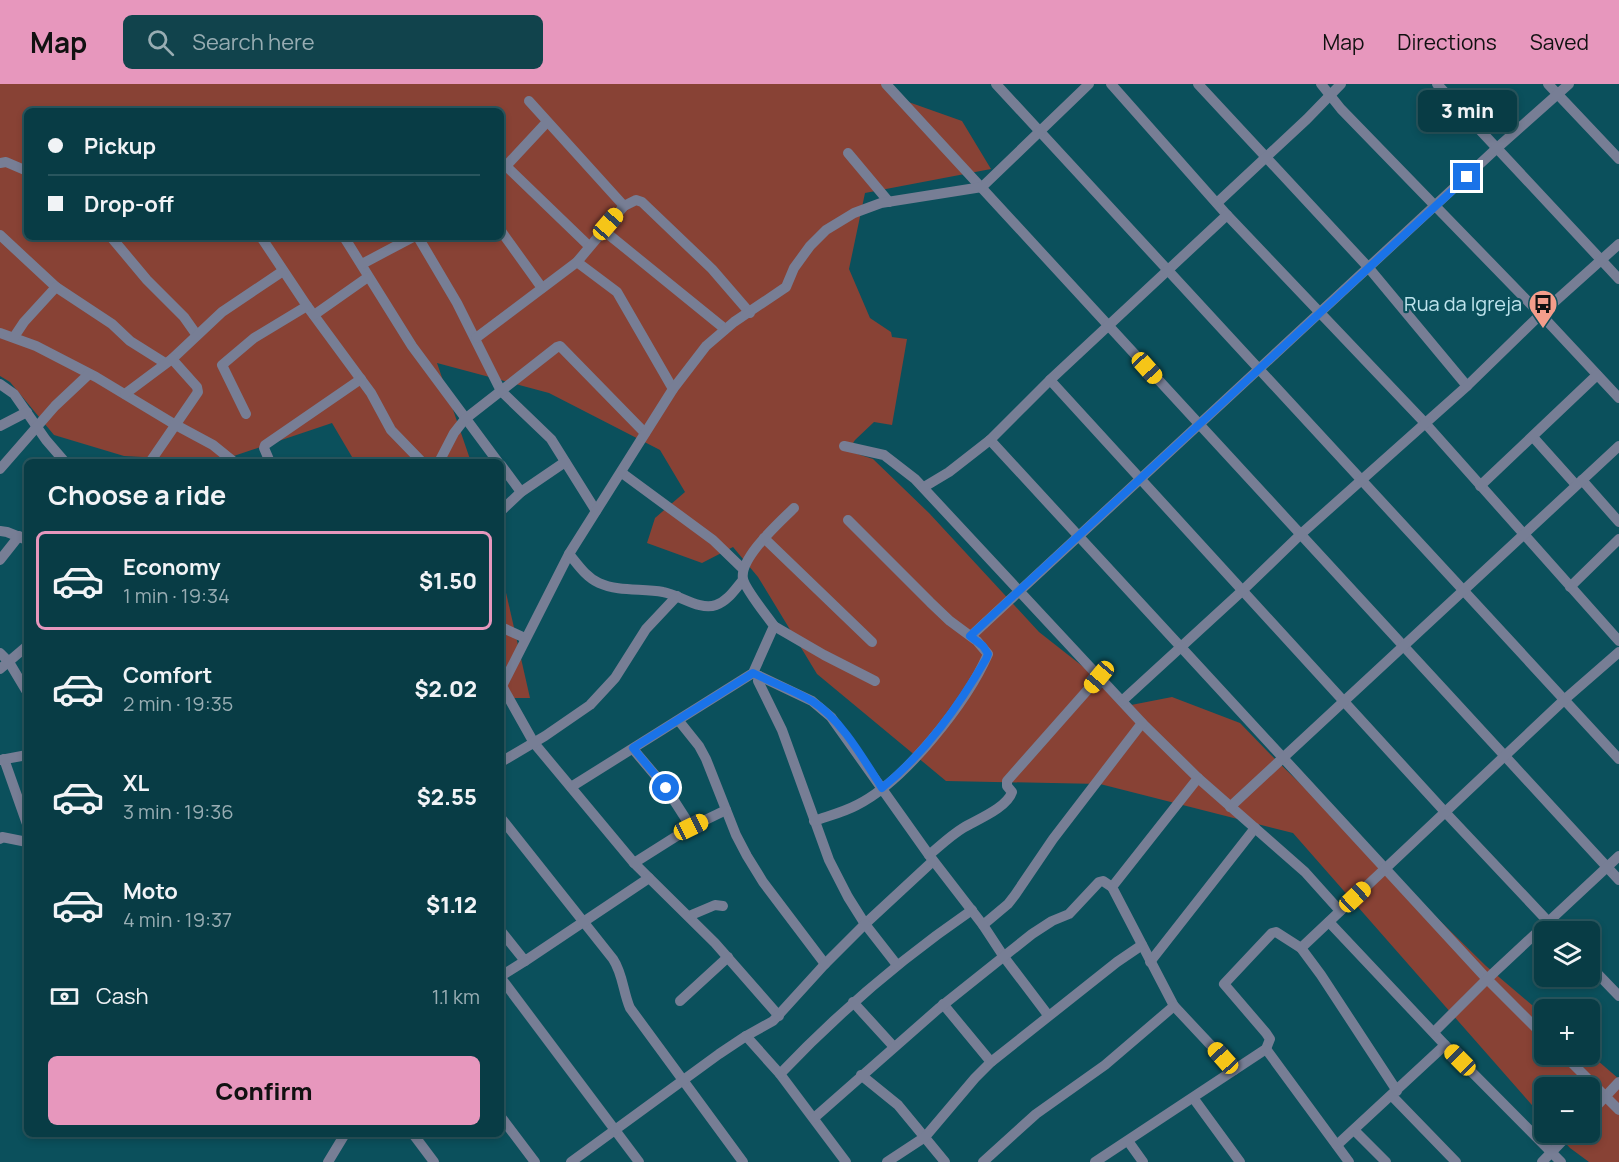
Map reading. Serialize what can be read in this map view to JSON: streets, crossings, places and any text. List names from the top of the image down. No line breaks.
{"places":{"bus stop":["Rua da Igreja"]},"page":{"header":"Map","search":"Search here","nav":["Map","Directions","Saved"],"bubble":"3 min","banner":["Pickup","Drop-off"],"heading":"Choose a ride","list":[{"name":"Economy","note":"1 min · 19:34","value":"$1.50"},{"name":"Comfort","note":"2 min · 19:35","value":"$2.02"},{"name":"XL","note":"3 min · 19:36","value":"$2.55"},{"name":"Moto","note":"4 min · 19:37","value":"$1.12"}],"map_buttons":["+","−"],"pay":["Cash","1.1 km"],"buttons":"Confirm"}}
